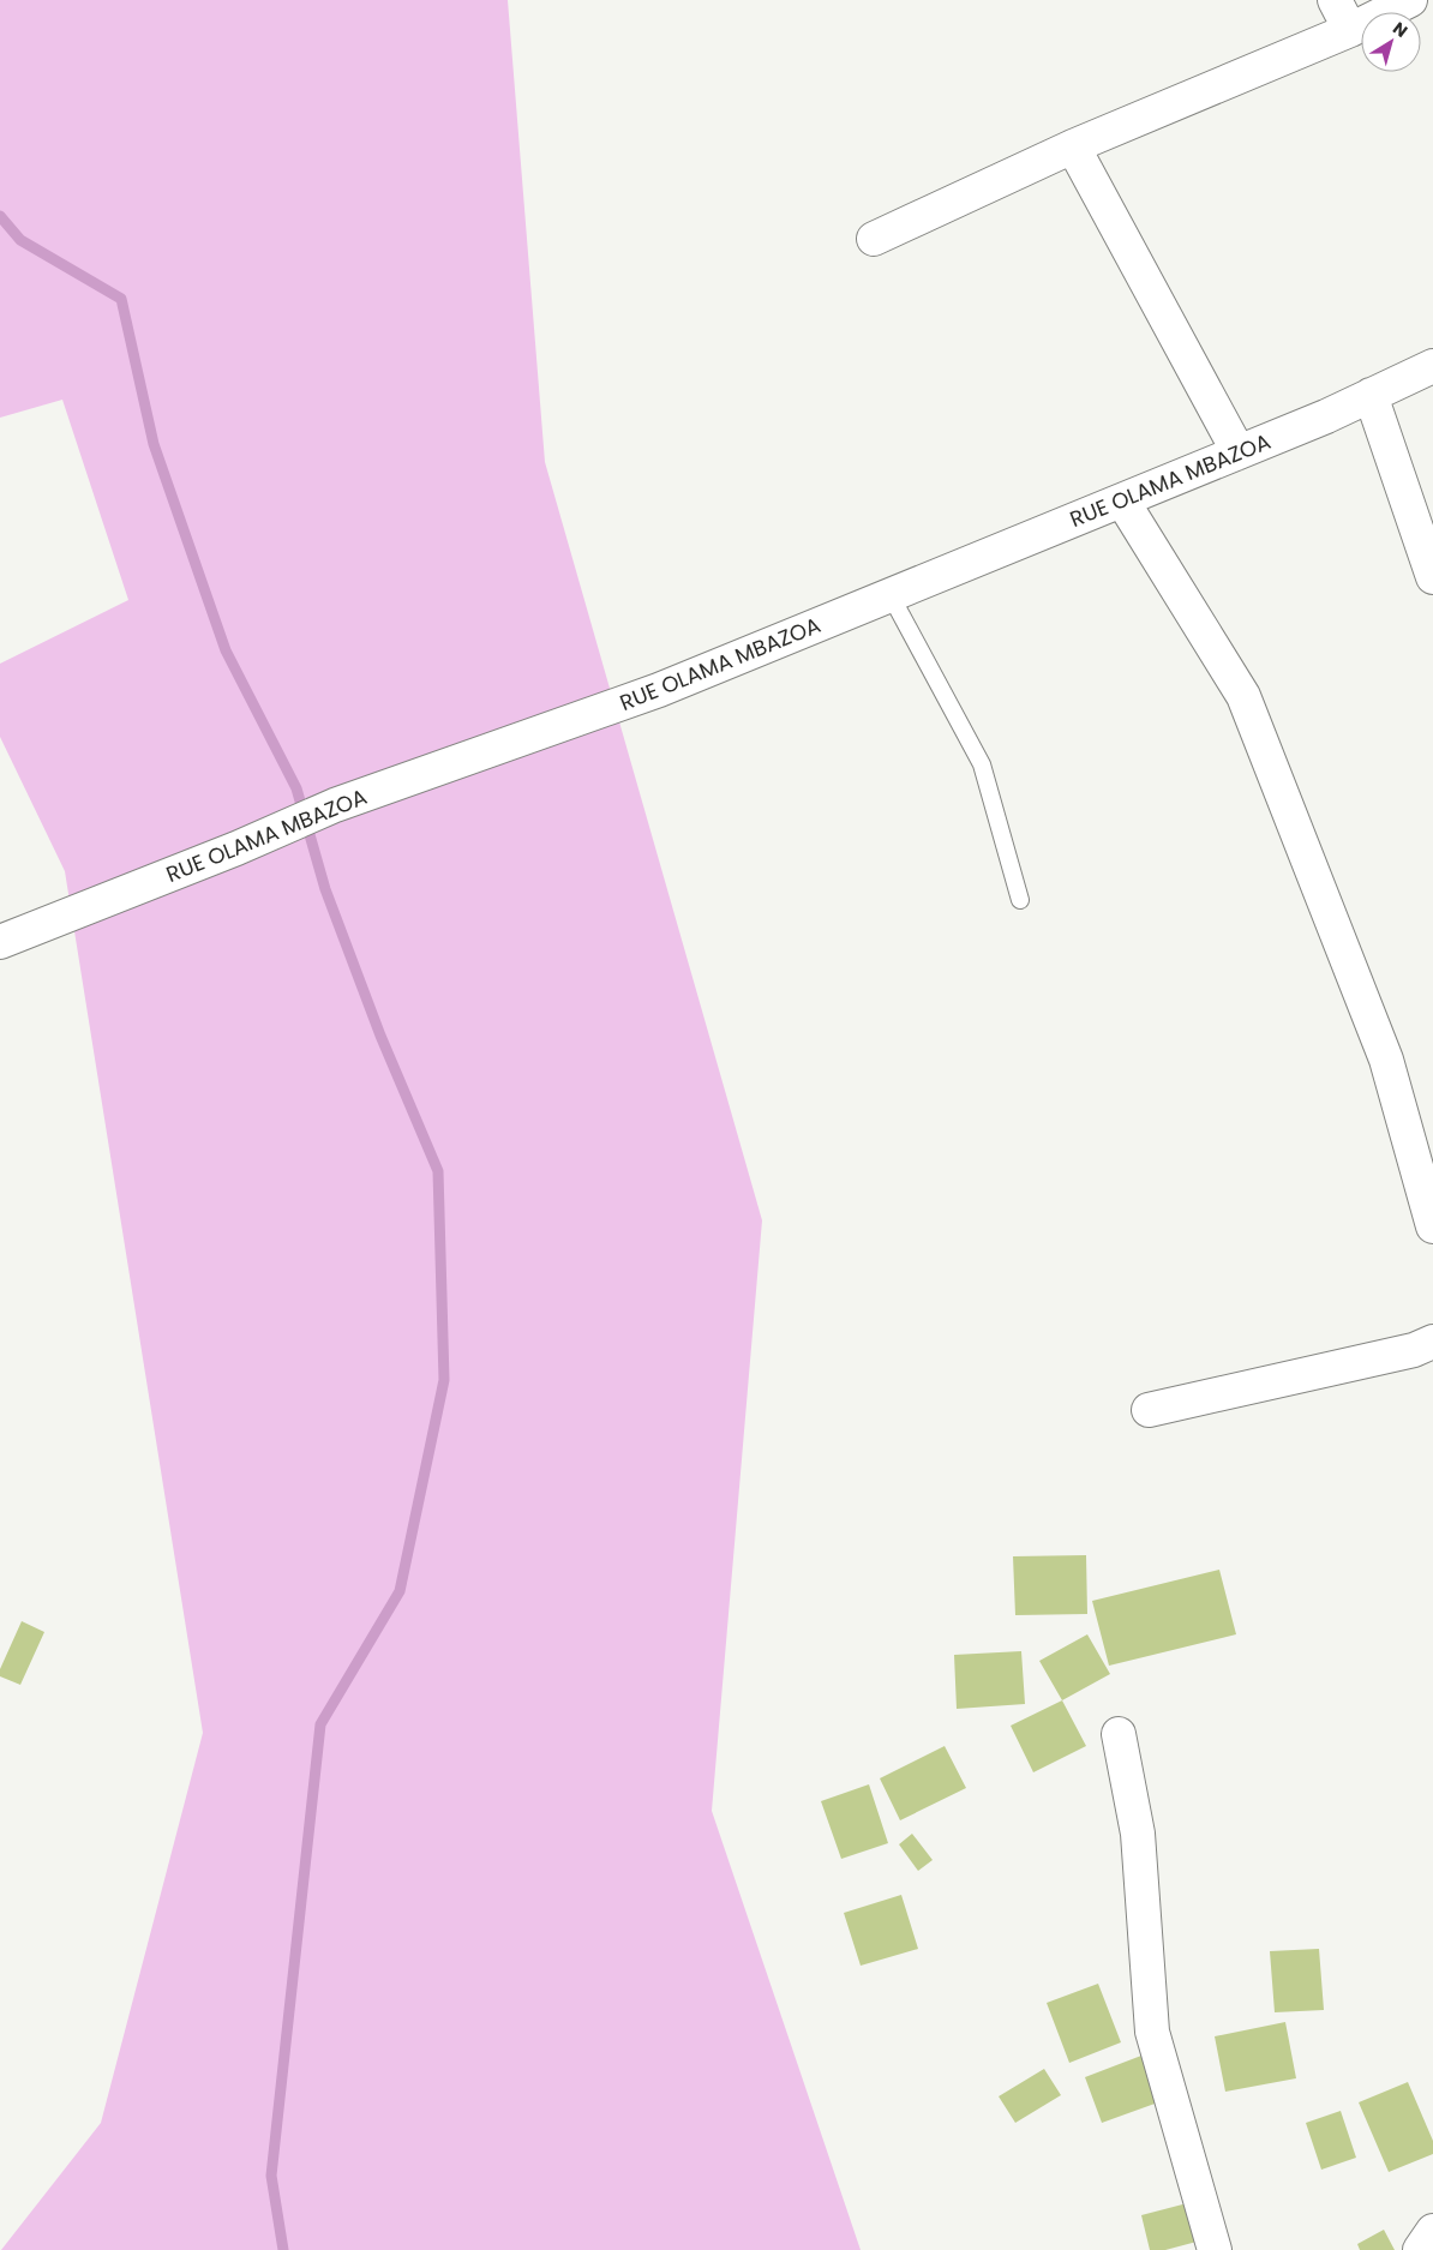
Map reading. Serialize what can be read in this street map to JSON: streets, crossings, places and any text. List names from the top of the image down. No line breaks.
{"streets":{"street":["RUE OLAMA MBAZOA"]},"north":"top right"}
